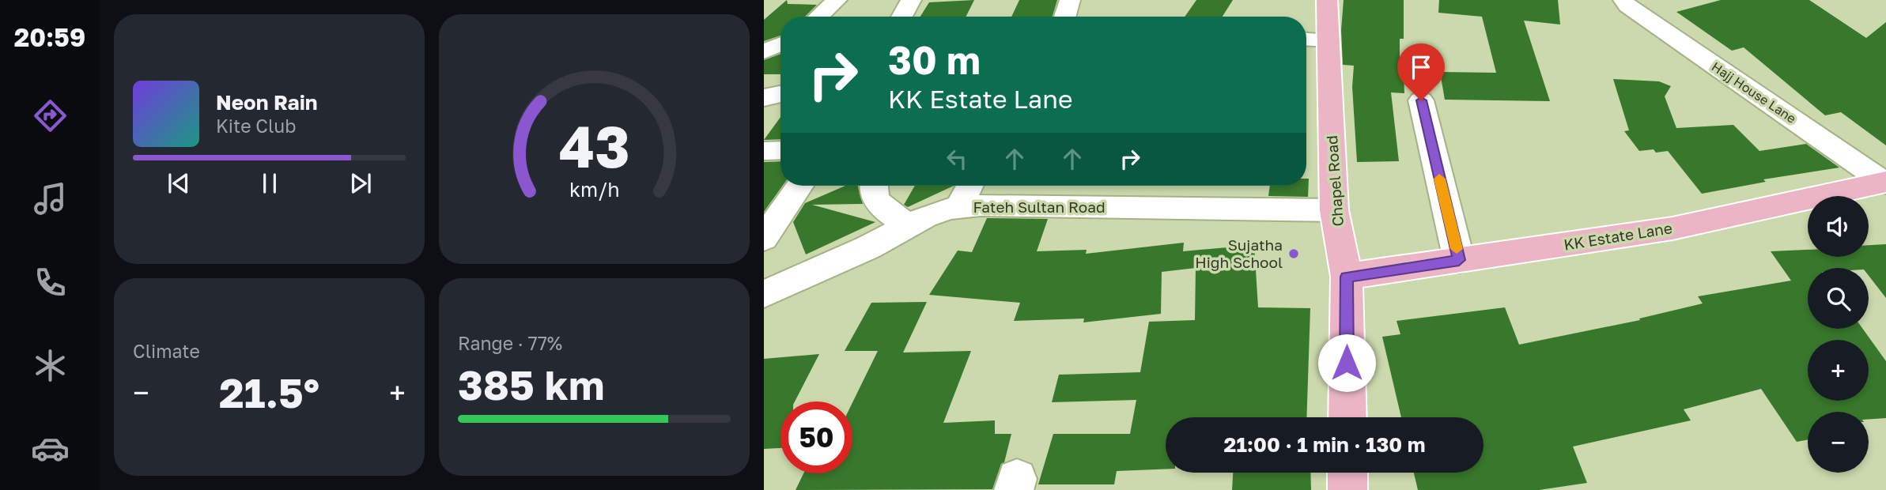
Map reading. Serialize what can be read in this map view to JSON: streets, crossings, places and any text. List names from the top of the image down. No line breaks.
{"streets":{"main road":["Chapel Road","KK Estate Lane"],"street":["Hajj House Lane","Fateh Sultan Road"]},"crossings":[["Hajj House Lane","KK Estate Lane"],["Chapel Road","Fateh Sultan Road"],["Chapel Road","KK Estate Lane"]],"places":["Sujatha High School"],"page":{"tabs":"20:59","turn":["30 m","KK Estate Lane"],"song":["Neon Rain","Kite Club"],"map_buttons":["+","−"],"tile":["Climate",["Range · 77%","385 km"]],"heat":["−","21.5°","+"],"limit":"50","trip":"21:00 · 1 min · 130 m","gauge":["43","km/h"]}}
